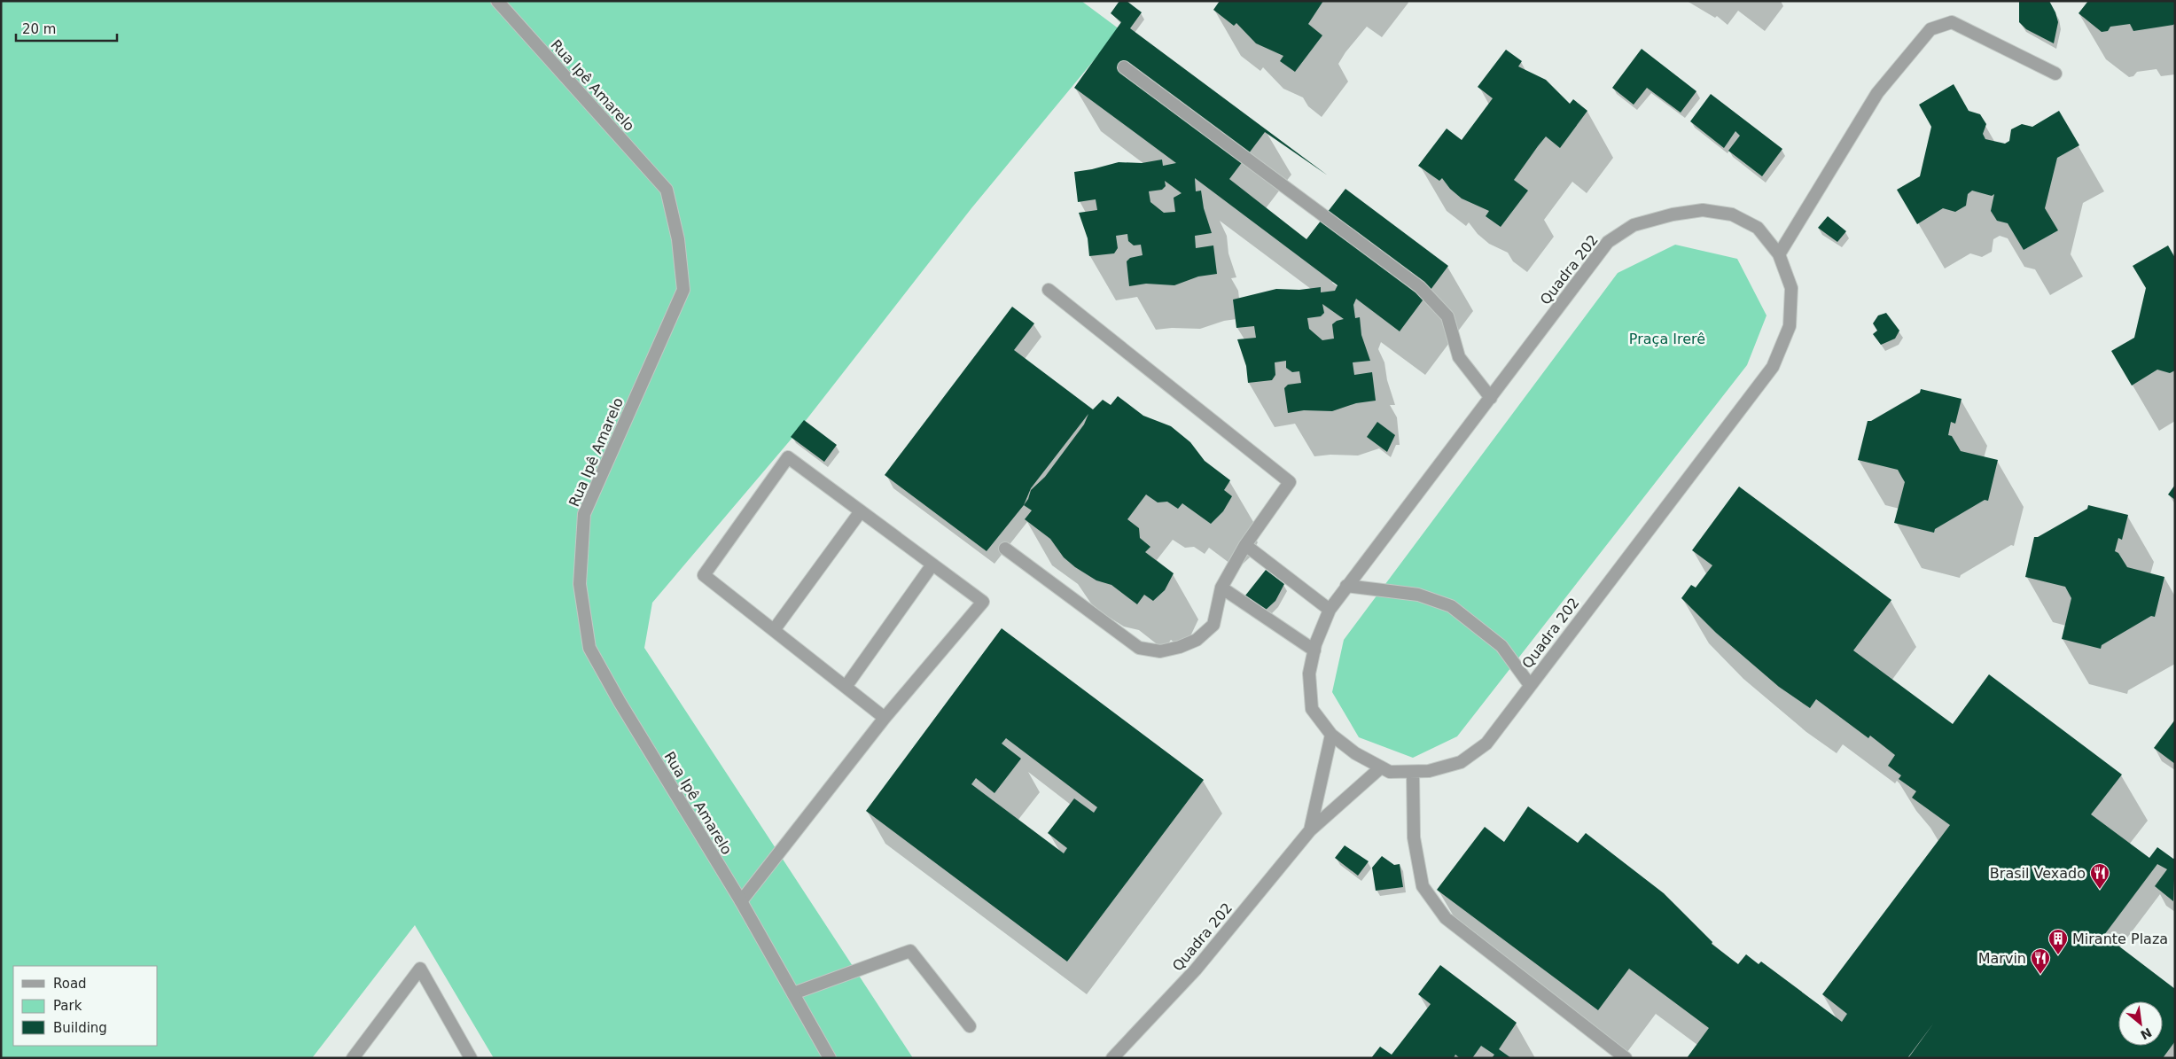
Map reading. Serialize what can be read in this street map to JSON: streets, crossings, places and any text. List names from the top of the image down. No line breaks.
{"streets":{"street":["Rua Ipê Amarelo","Quadra 202"]},"parks":["Praça Irerê"],"places":{"restaurant":["Brasil Vexado","Marvin"],"building":["Mirante Plaza"]},"legend":["Road","Park","Building"],"scale_bar":"20 m","north":"bottom right"}
